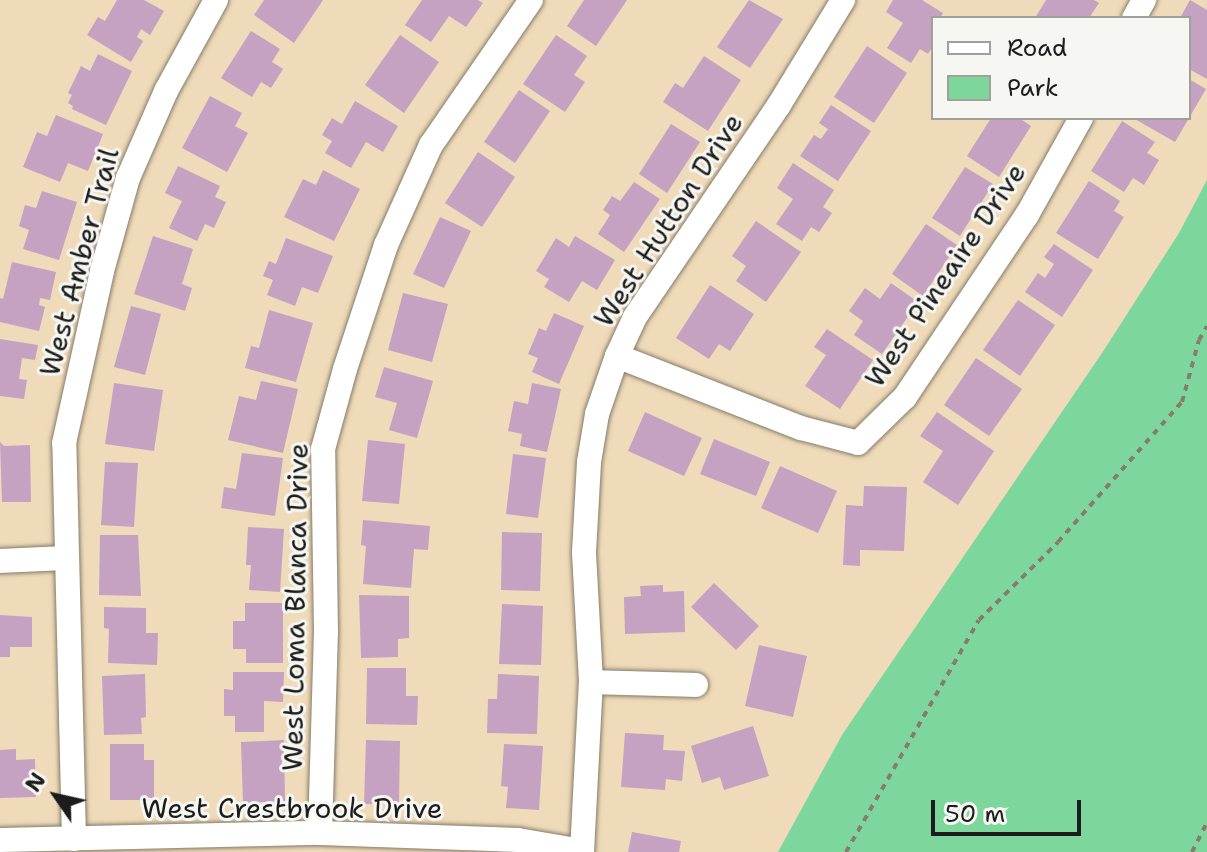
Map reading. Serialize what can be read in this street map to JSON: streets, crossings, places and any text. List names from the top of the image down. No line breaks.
{"streets":{"street":["West Hutton Drive","West Amber Trail","West Pineaire Drive","West Loma Blanca Drive","West Crestbrook Drive"]},"crossings":[["West Hutton Drive","West Pineaire Drive"],["West Hutton Drive","West Crestbrook Drive"],["West Amber Trail","West Crestbrook Drive"],["West Loma Blanca Drive","West Crestbrook Drive"]],"legend":["Road","Park"],"scale_bar":"50 m","north":"top left"}
